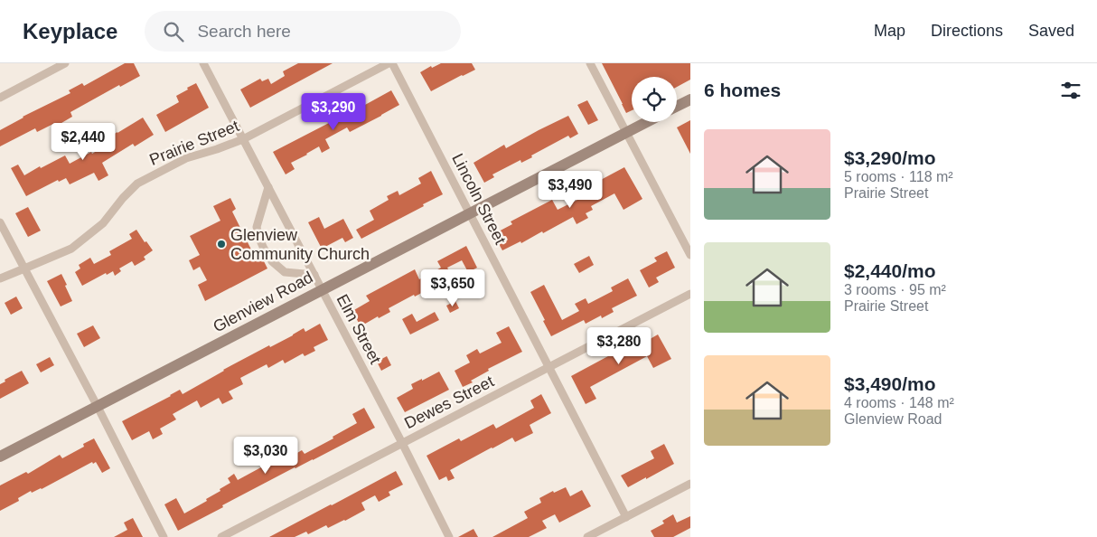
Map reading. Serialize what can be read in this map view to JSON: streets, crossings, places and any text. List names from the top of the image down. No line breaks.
{"streets":{"main road":["Glenview Road"],"street":["Prairie Street","Lincoln Street","Elm Street","Dewes Street"]},"crossings":[["Prairie Street","Elm Street"],["Lincoln Street","Glenview Road"],["Lincoln Street","Dewes Street"],["Glenview Road","Elm Street"],["Elm Street","Dewes Street"]],"places":["Glenview Community Church"],"page":{"header":"Keyplace","search":"Search here","nav":["Map","Directions","Saved"],"heading":"6 homes","price":["$3,290","$2,440","$3,490","$3,650","$3,280","$3,030"],"list":[{"name":"$3,290/mo","note":"5 rooms · 118 m² · Prairie Street"},{"name":"$2,440/mo","note":"3 rooms · 95 m² · Prairie Street"},{"name":"$3,490/mo","note":"4 rooms · 148 m² · Glenview Road"}]}}
